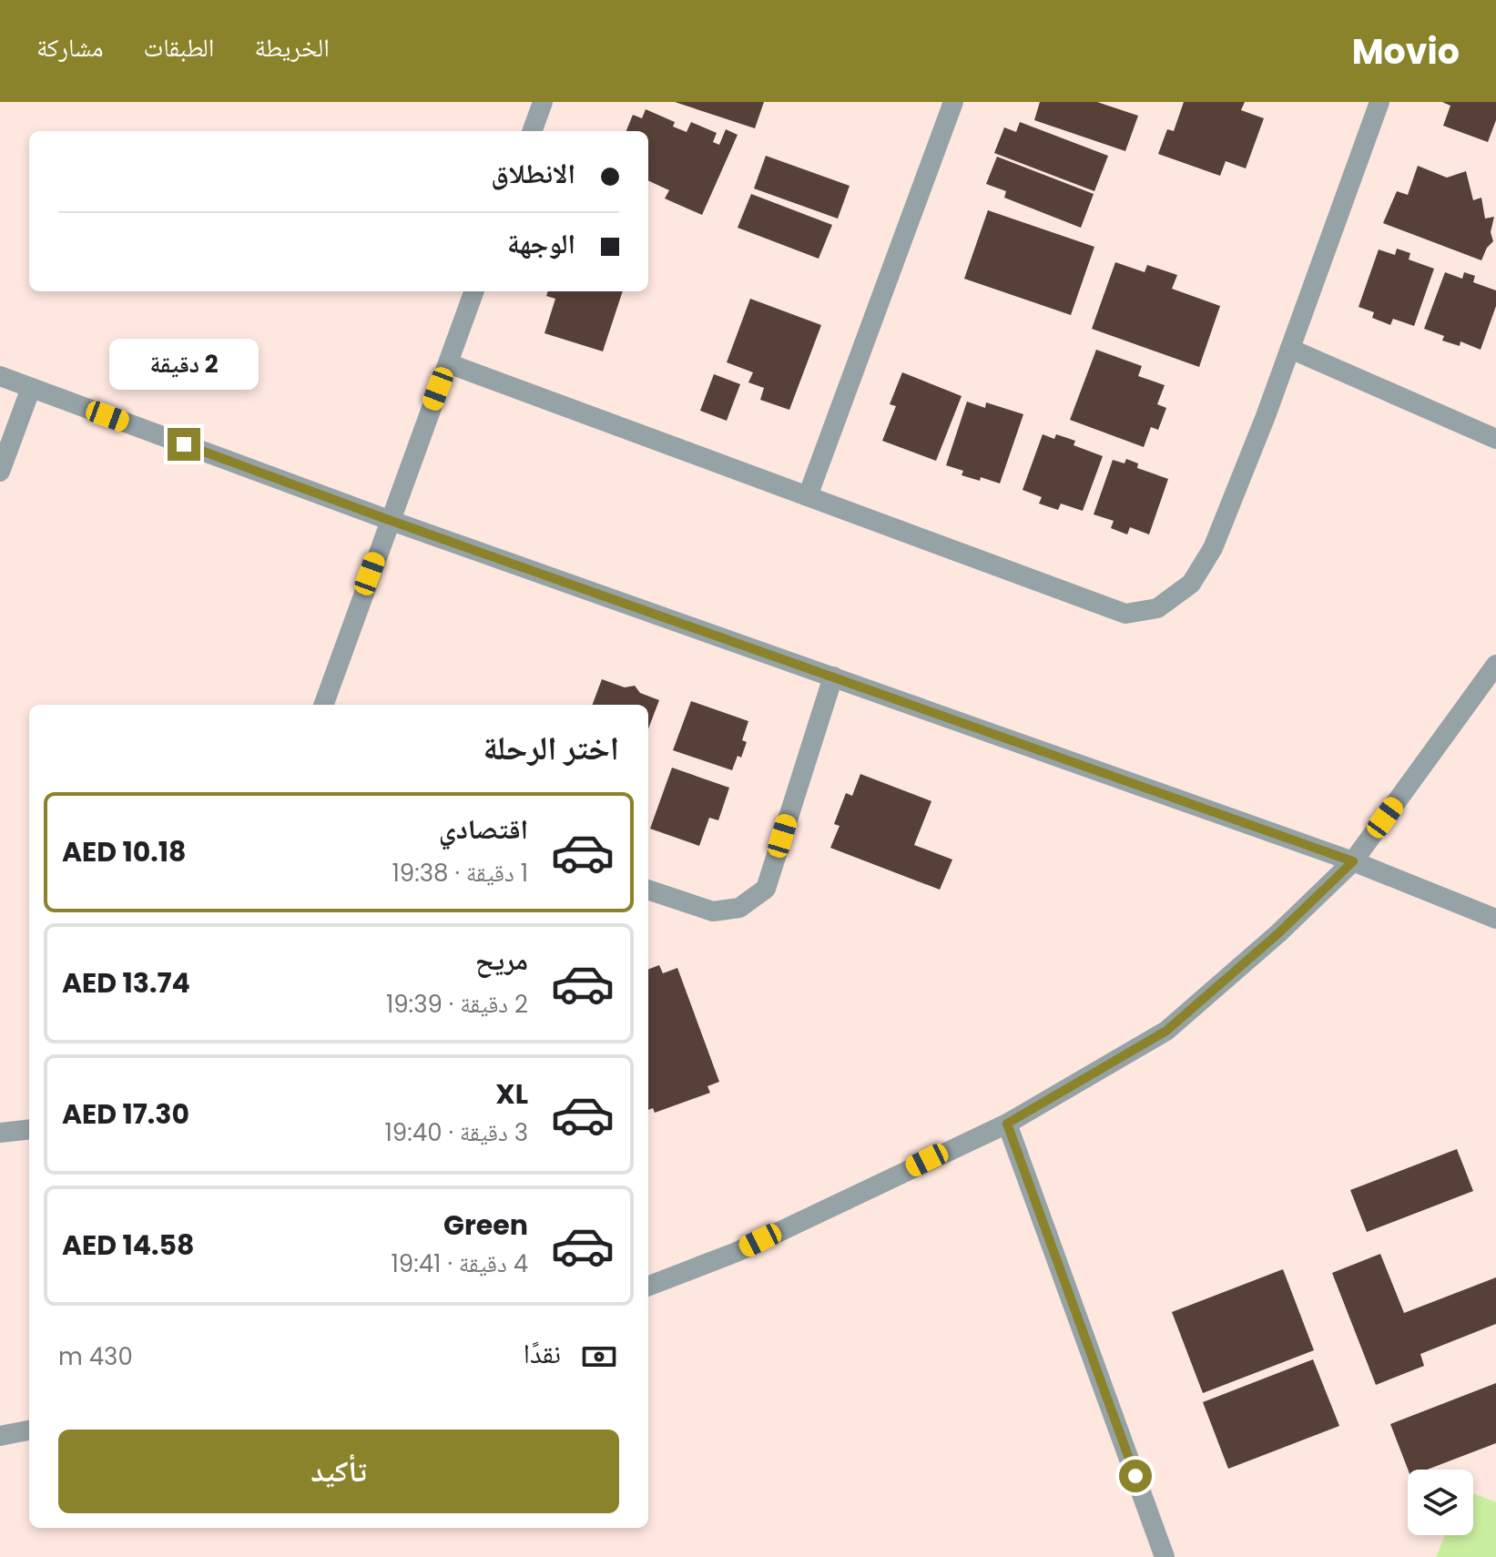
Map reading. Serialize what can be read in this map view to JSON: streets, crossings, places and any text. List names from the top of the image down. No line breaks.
{"page":{"header":"Movio","nav":["الخريطة","الطبقات","مشاركة"],"banner":["الانطلاق","الوجهة"],"bubble":"2 دقيقة","heading":"اختر الرحلة","list":[{"name":"اقتصادي","note":"1 دقيقة · 19:38","value":"AED 10.18"},{"name":"مريح","note":"2 دقيقة · 19:39","value":"AED 13.74"},{"name":"XL","note":"3 دقيقة · 19:40","value":"AED 17.30"},{"name":"Green","note":"4 دقيقة · 19:41","value":"AED 14.58"}],"pay":["نقدًا","430 m"],"buttons":"تأكيد"}}
